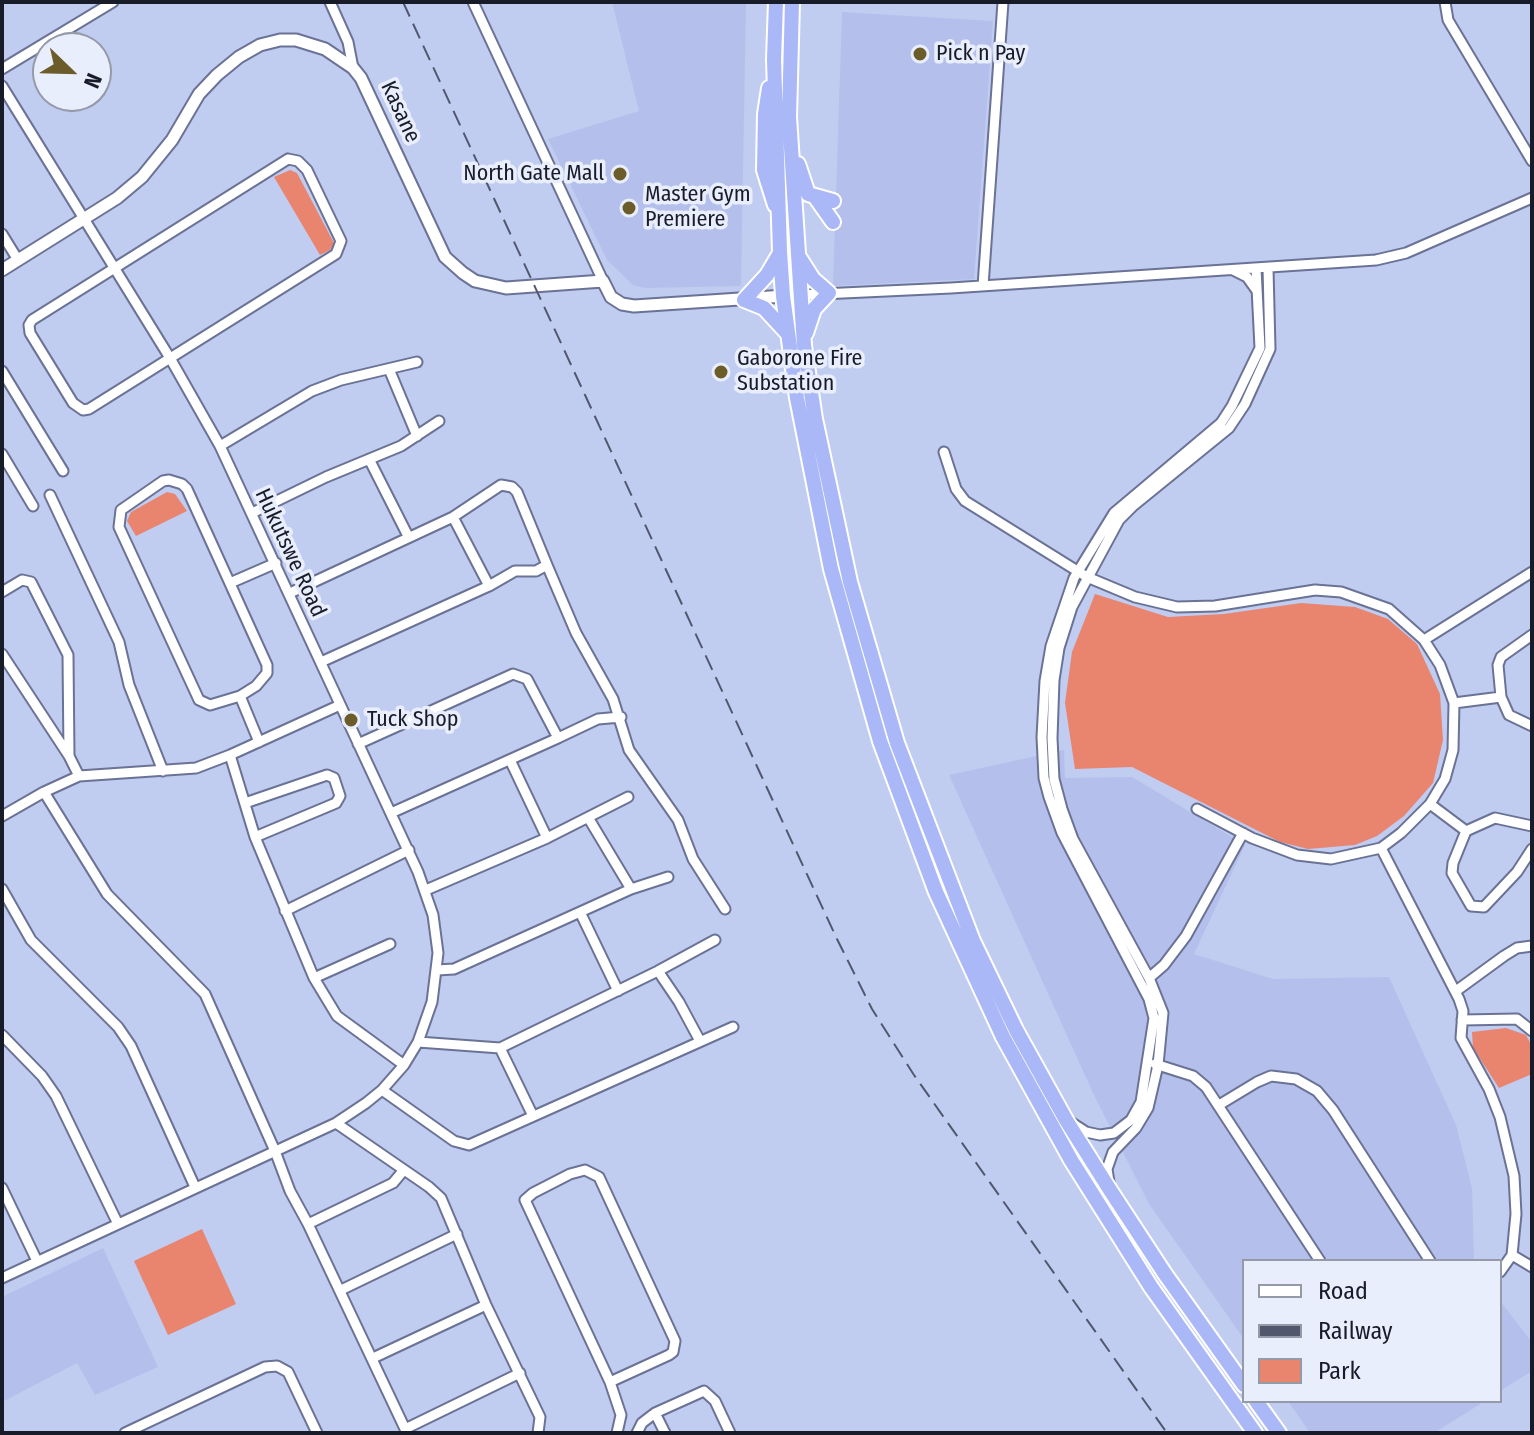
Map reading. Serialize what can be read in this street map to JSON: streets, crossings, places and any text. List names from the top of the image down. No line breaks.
{"streets":{"street":["Kasane","Hukutswe Road"]},"crossings":[["Kasane","Hukutswe Road"]],"places":["Pick n Pay","North Gate Mall","Master Gym Premiere","Gaborone Fire Substation","Tuck Shop"],"legend":["Road","Railway","Park"],"north":"bottom right"}
